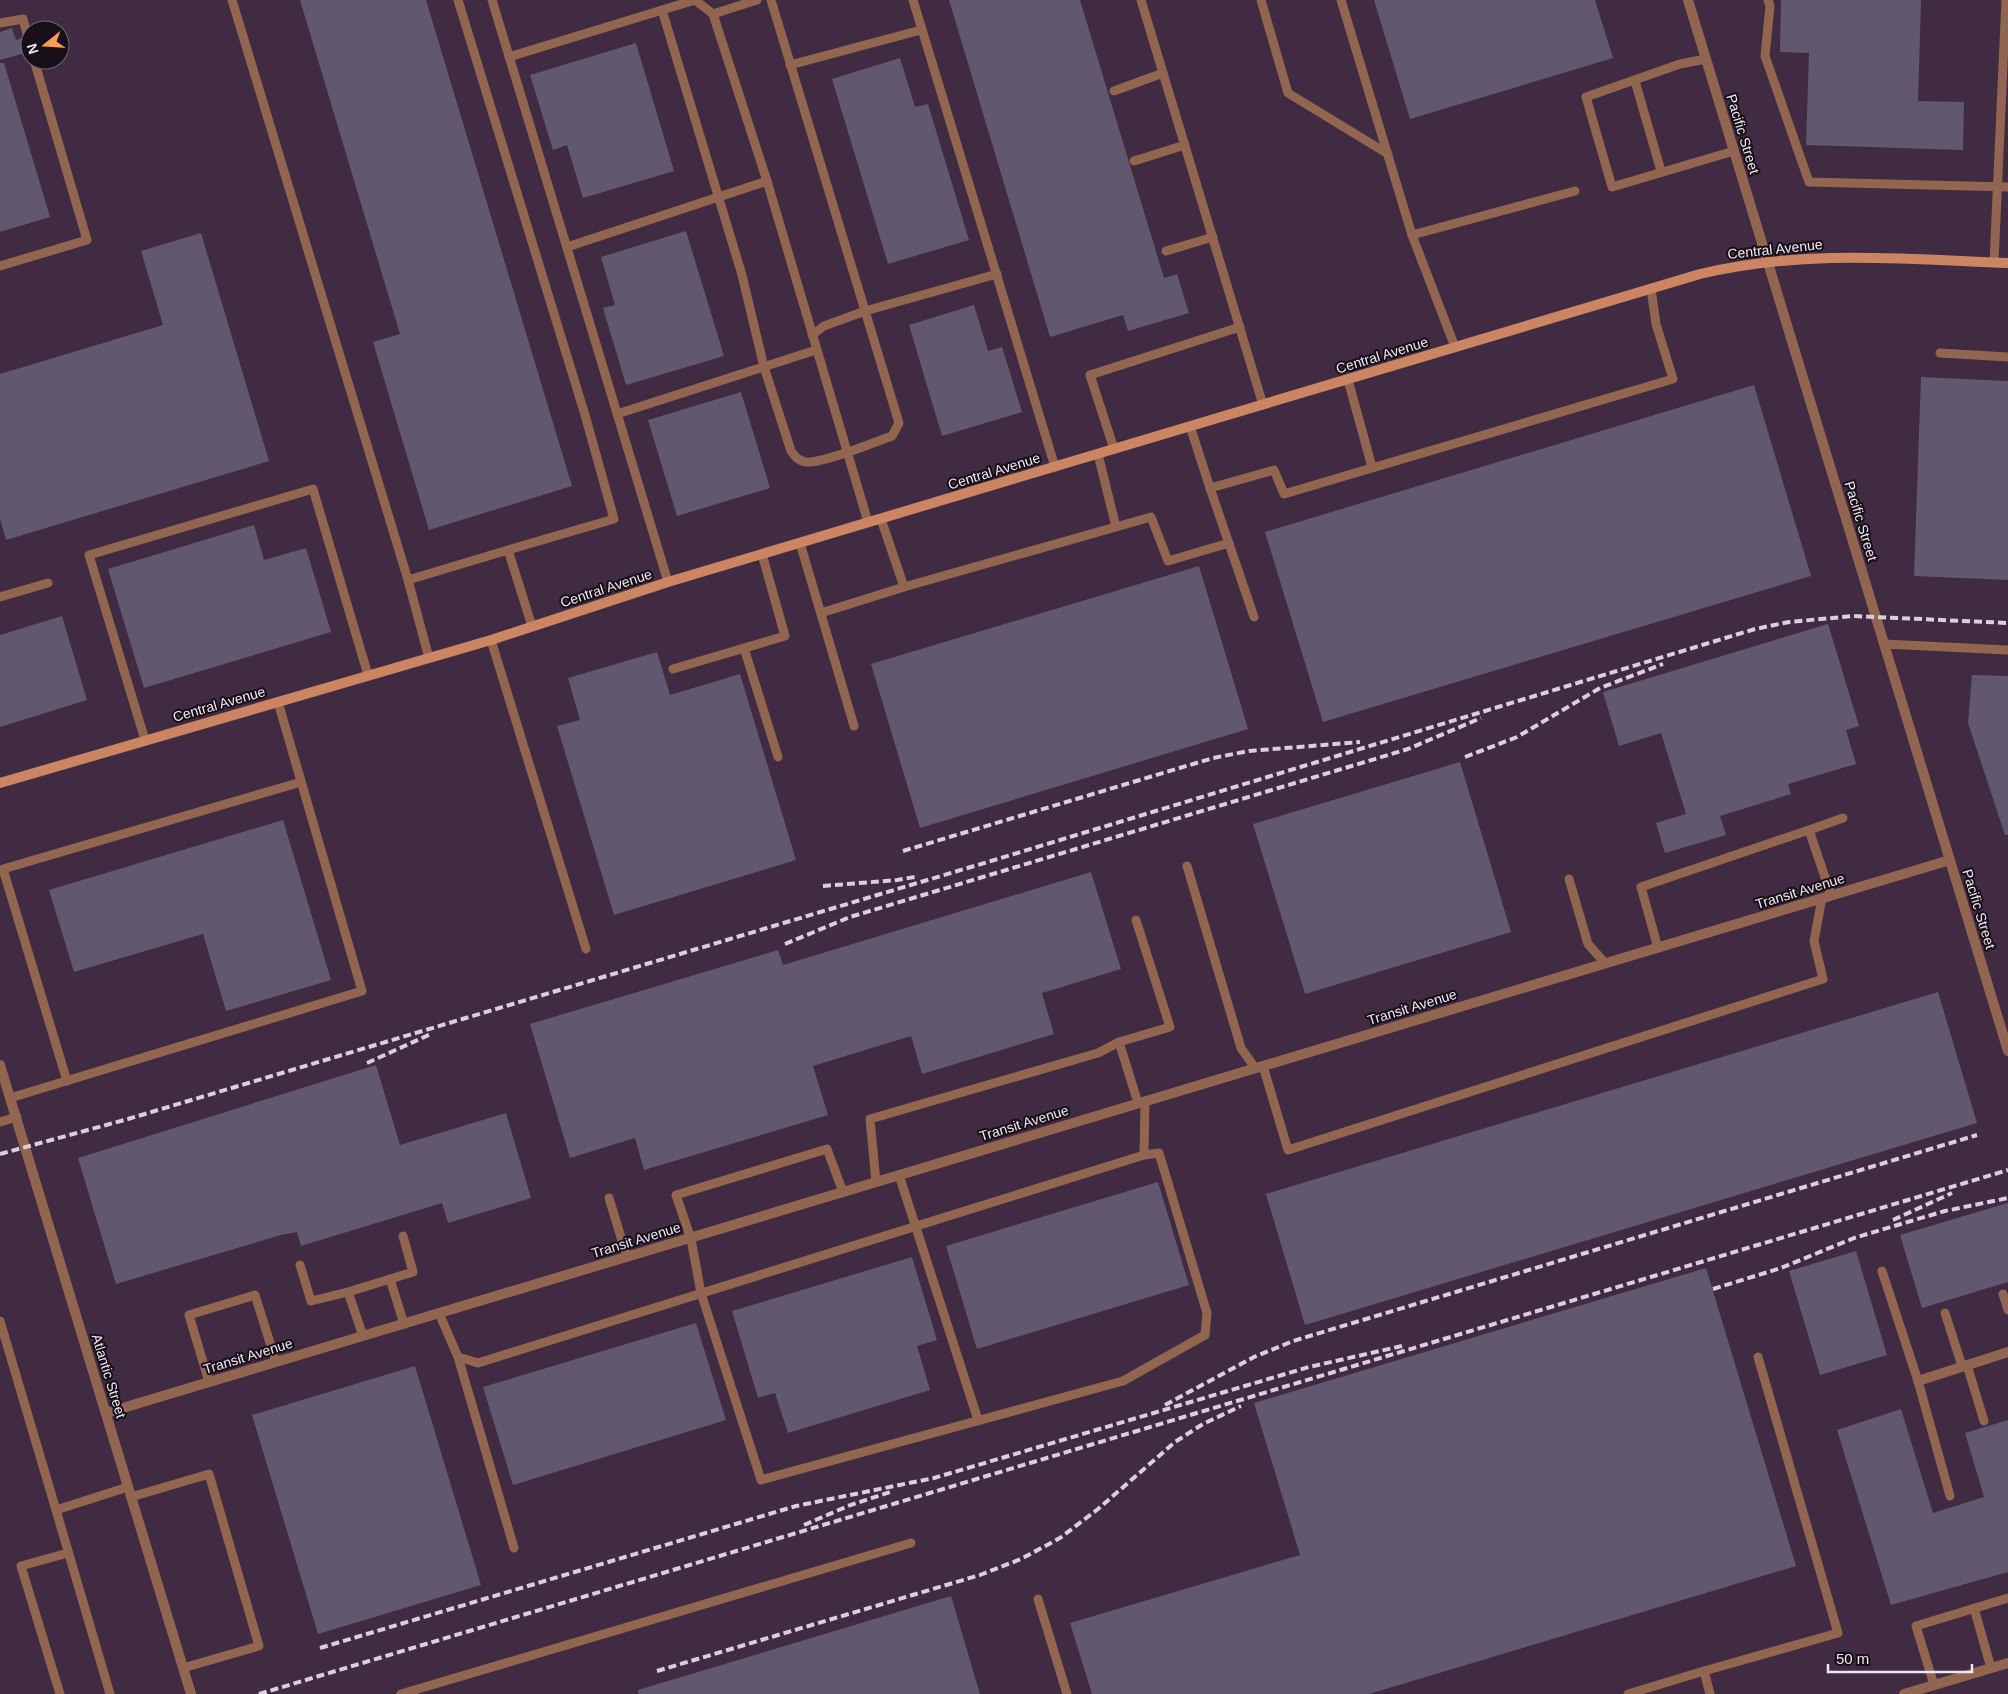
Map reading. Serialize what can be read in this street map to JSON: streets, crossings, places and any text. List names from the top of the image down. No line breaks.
{"streets":{"street":["Pacific Street","Central Avenue","Transit Avenue","Atlantic Street"]},"crossings":[["Pacific Street","Central Avenue"],["Pacific Street","Transit Avenue"],["Transit Avenue","Atlantic Street"]],"scale_bar":"50 m","north":"left"}
